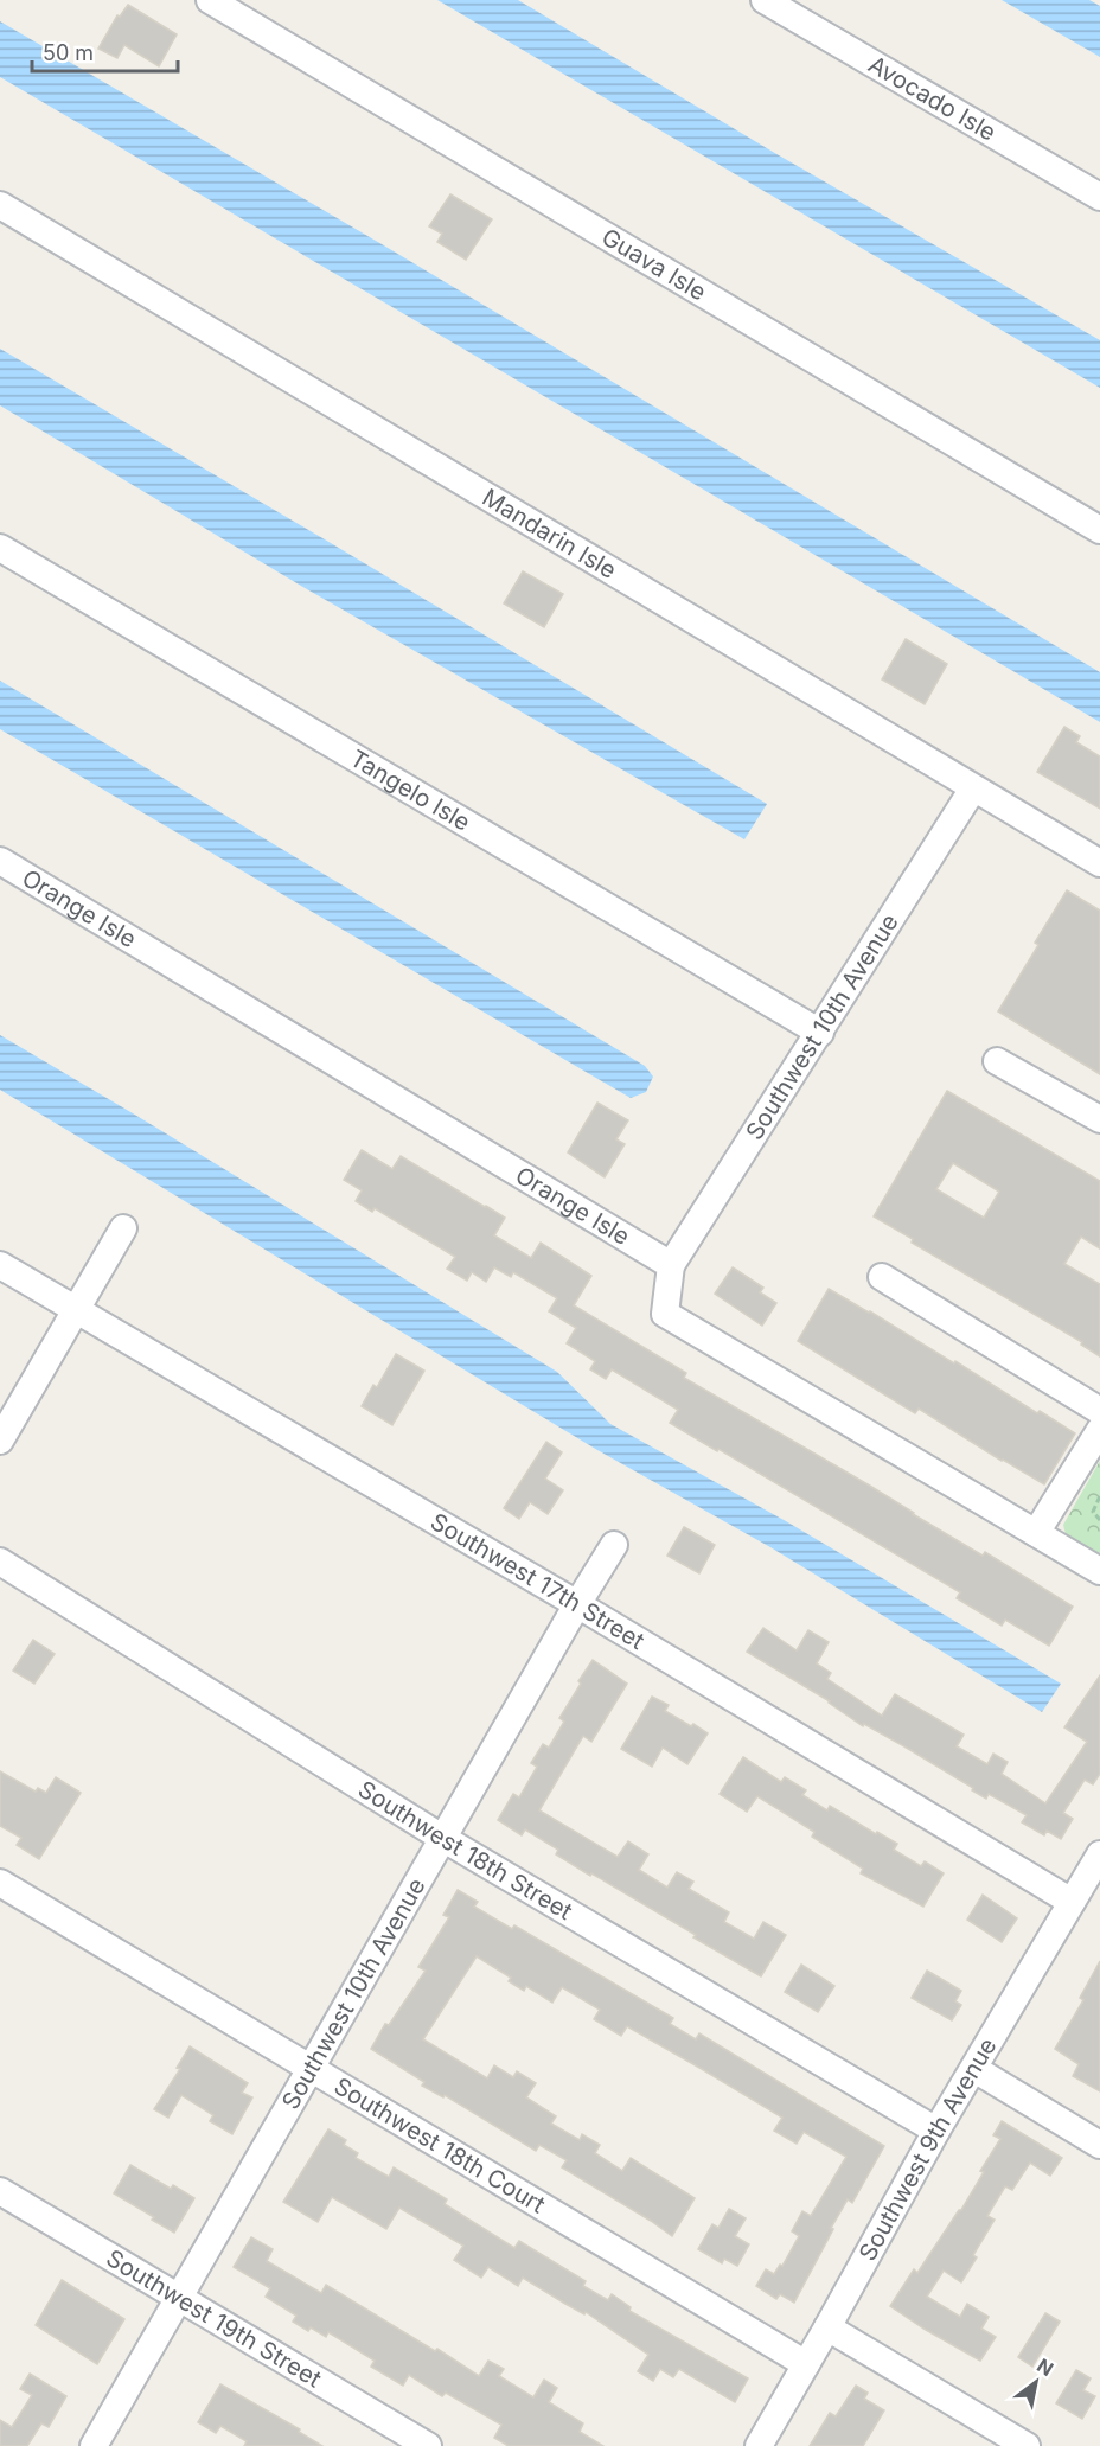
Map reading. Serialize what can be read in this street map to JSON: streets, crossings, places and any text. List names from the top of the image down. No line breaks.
{"streets":{"street":["Avocado Isle","Guava Isle","Mandarin Isle","Tangelo Isle","Orange Isle","Southwest 10th Avenue","Southwest 17th Street","Southwest 18th Street","Southwest 18th Court","Southwest 9th Avenue","Southwest 19th Street"]},"crossings":[["Mandarin Isle","Southwest 10th Avenue"],["Tangelo Isle","Southwest 10th Avenue"],["Orange Isle","Southwest 10th Avenue"],["Southwest 10th Avenue","Southwest 17th Street"],["Southwest 10th Avenue","Southwest 18th Street"],["Southwest 10th Avenue","Southwest 18th Court"],["Southwest 10th Avenue","Southwest 19th Street"],["Southwest 17th Street","Southwest 9th Avenue"],["Southwest 18th Street","Southwest 9th Avenue"],["Southwest 18th Court","Southwest 9th Avenue"]],"scale_bar":"50 m","north":"top right"}
